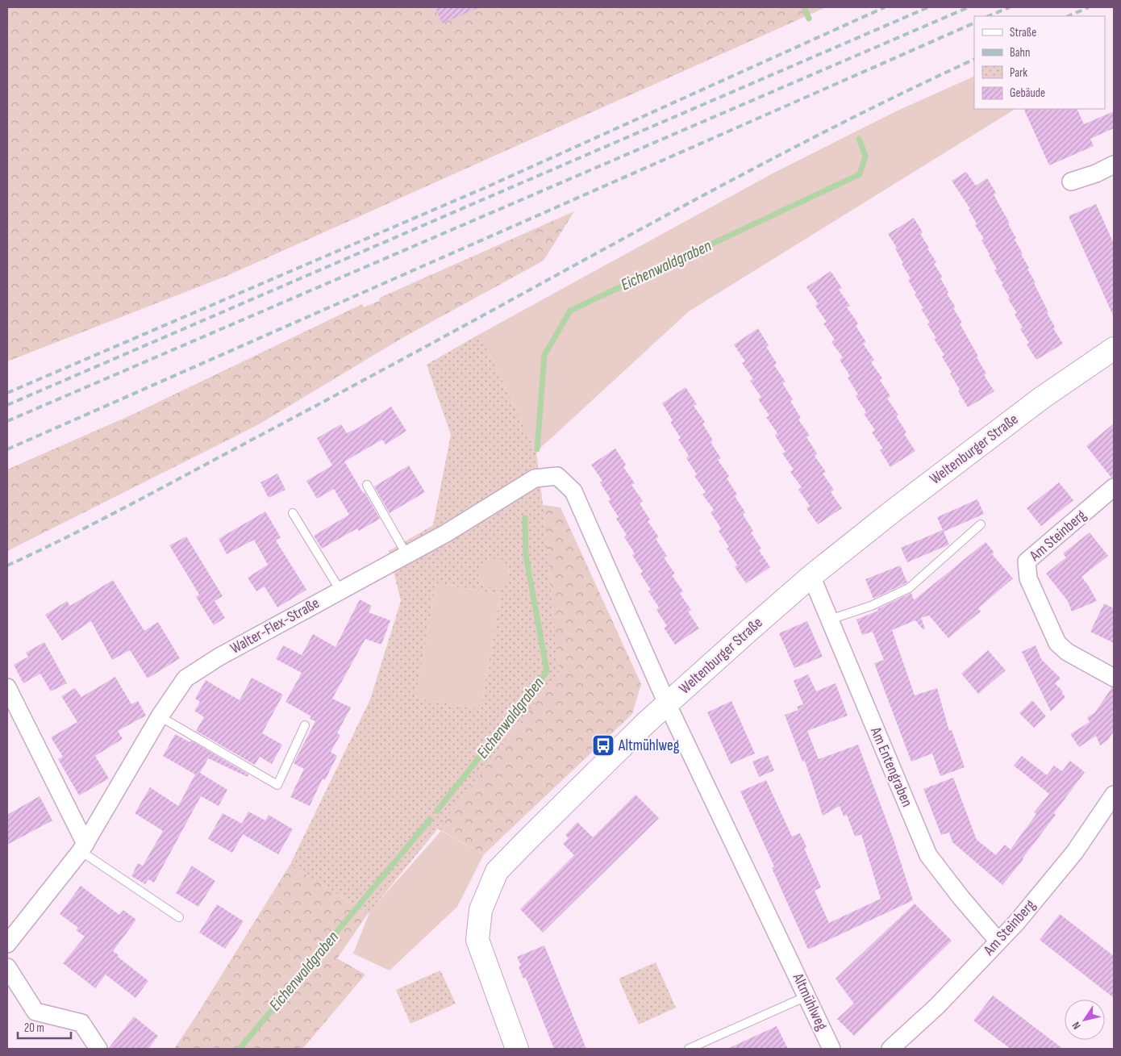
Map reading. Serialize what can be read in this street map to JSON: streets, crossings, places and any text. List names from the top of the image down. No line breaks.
{"streets":{"street":["Weltenburger Straße","Am Steinberg","Walter-Flex-Straße","Am Entengraben","Altmühlweg"]},"crossings":[["Weltenburger Straße","Am Entengraben"],["Weltenburger Straße","Altmühlweg"],["Am Steinberg","Am Entengraben"],["Walter-Flex-Straße","Altmühlweg"]],"water":["Eichenwaldgraben"],"places":{"bus stop":["Altmühlweg"]},"legend":["Straße","Bahn","Park","Gebäude"],"scale_bar":"20 m","north":"bottom left"}
